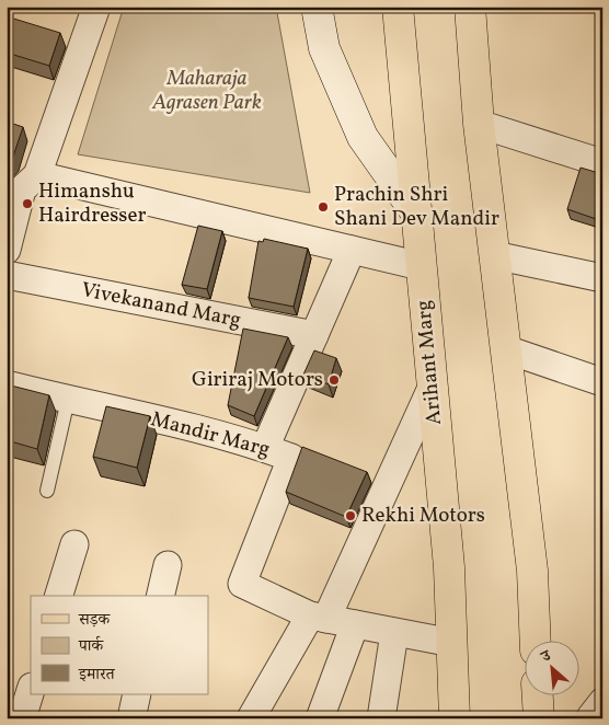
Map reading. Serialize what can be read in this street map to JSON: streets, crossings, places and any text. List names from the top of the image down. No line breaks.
{"streets":{"main road":["Arihant Marg"],"street":["Vivekanand Marg","Mandir Marg"]},"crossings":[["Arihant Marg","Mandir Marg"]],"parks":["Maharaja Agrasen Park"],"places":["Himanshu Hairdresser","Prachin Shri Shani Dev Mandir","Giriraj Motors","Rekhi Motors"],"legend":["सड़क","पार्क","इमारत"],"north":"top left"}
